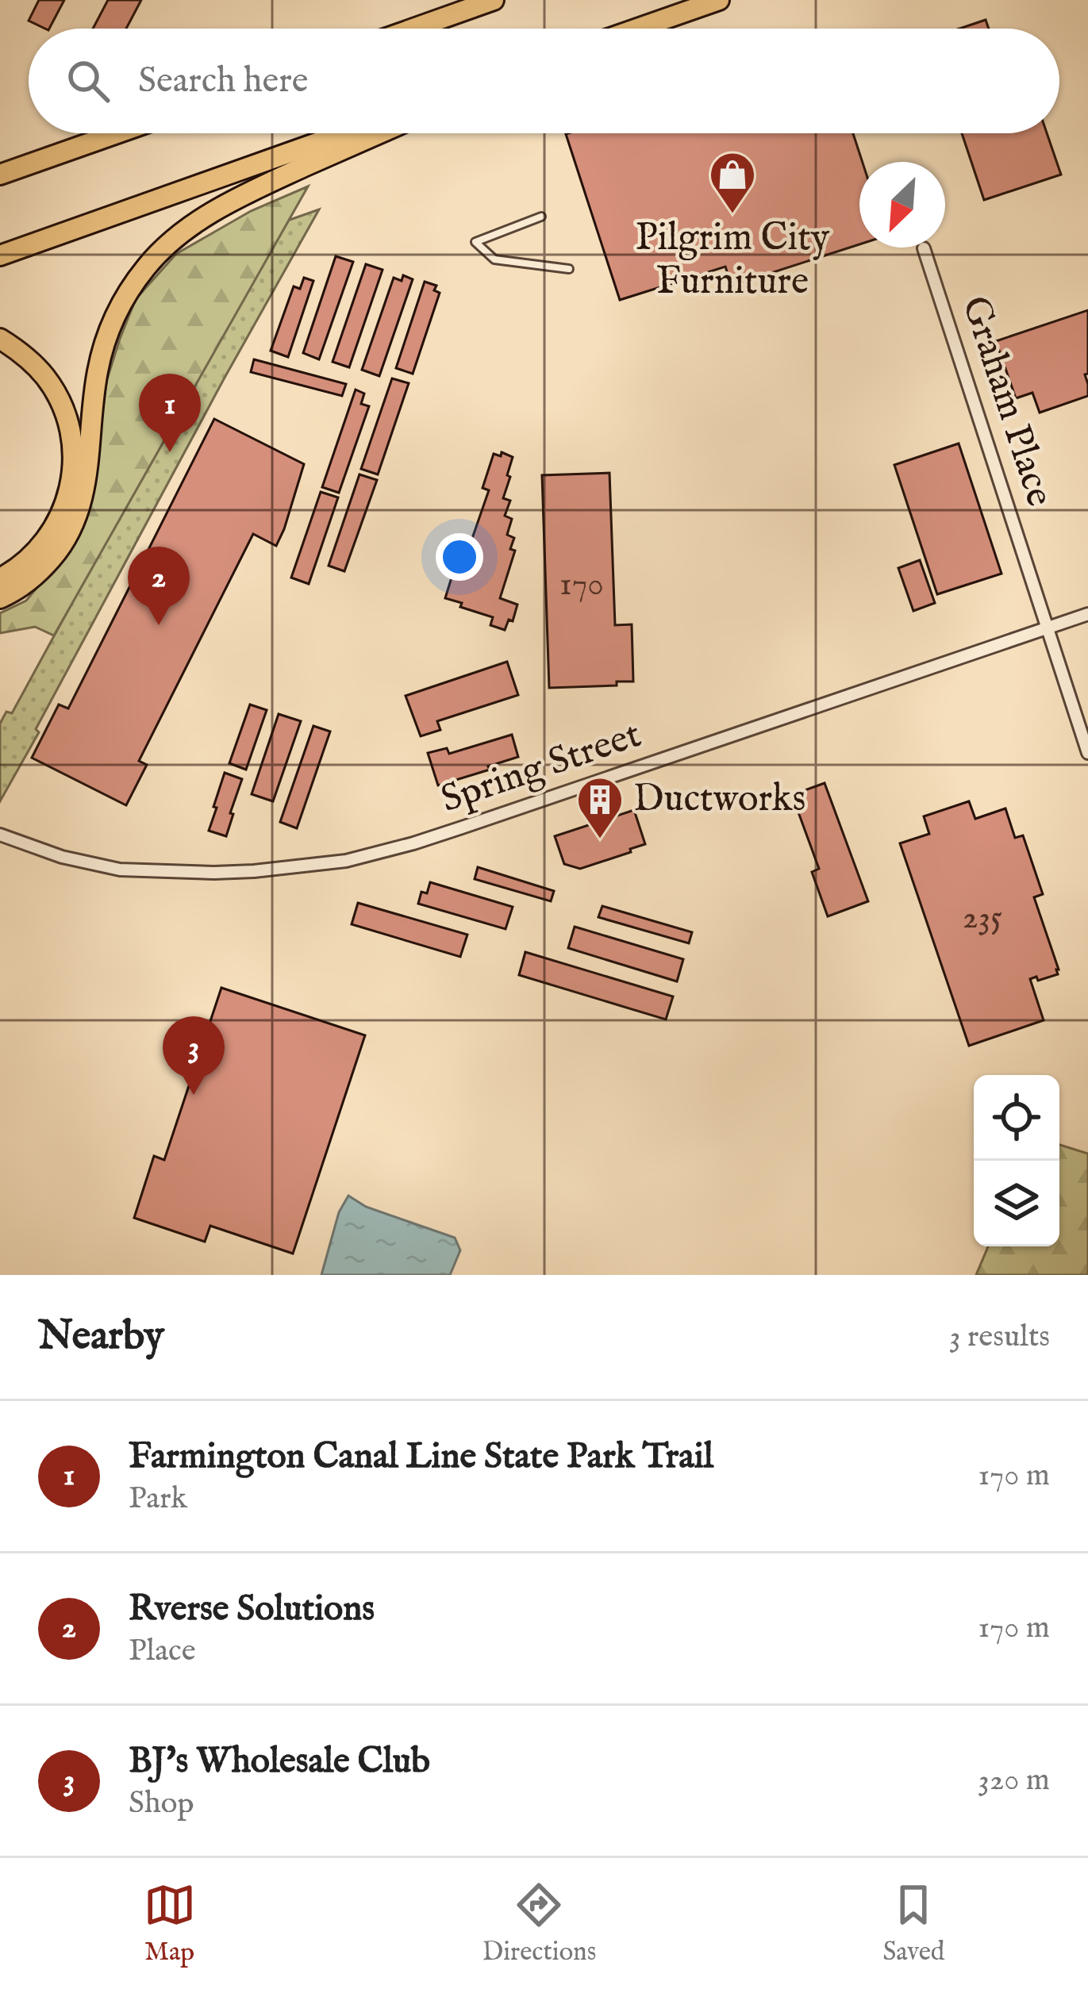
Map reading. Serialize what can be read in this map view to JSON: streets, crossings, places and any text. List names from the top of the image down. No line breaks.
{"streets":{"street":["Graham Place","Spring Street"]},"crossings":[["Graham Place","Spring Street"]],"places":{"shop":["Pilgrim City Furniture"],"building":["Ductworks"]},"house_numbers":["170","235"],"north":"bottom left","page":{"search":"Search here","pins":["1","2","3"],"heading":["Nearby","3 results"],"list":[{"mark":"1","name":"Farmington Canal Line State Park Trail","note":"Park","value":"170 m"},{"mark":"2","name":"Rverse Solutions","note":"Place","value":"170 m"},{"mark":"3","name":"BJ's Wholesale Club","note":"Shop","value":"320 m"}],"nav":["Map","Directions","Saved"]}}
